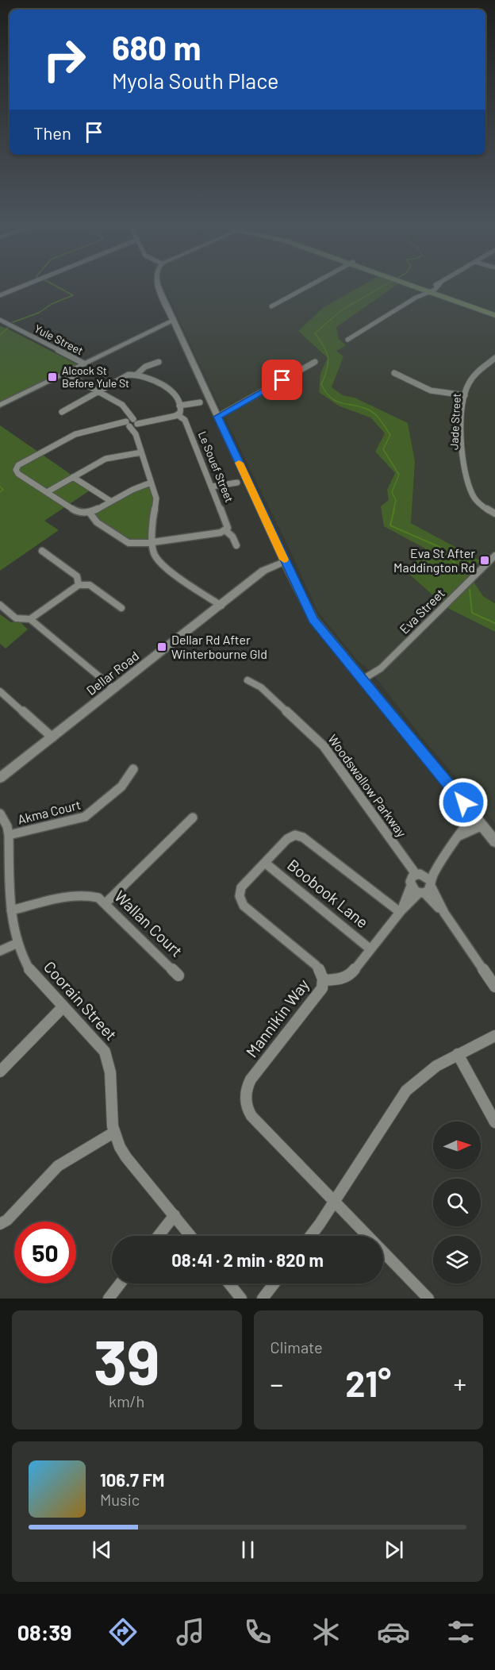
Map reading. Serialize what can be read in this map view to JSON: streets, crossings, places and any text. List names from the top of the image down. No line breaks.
{"streets":{"main road":["Dellar Road"],"street":["Yule Street","Jade Street","Le Souef Street","Eva Street","Woodswallow Parkway","Akma Court","Boobook Lane","Wallan Court","Coorain Street","Mannikin Way"]},"crossings":[["Akma Court","Coorain Street"],["Boobook Lane","Mannikin Way"],["Wallan Court","Coorain Street"]],"places":{"transit":["Alcock St Before Yule St","Eva St After Maddington Rd","Dellar Rd After Winterbourne Gld"]},"north":"right","page":{"turn":["680 m","Myola South Place"],"then":"Then","limit":"50","trip":"08:41 · 2 min · 820 m","tile":[["39","km/h"],"Climate"],"heat":["−","21°","+"],"song":["106.7 FM","Music"],"tabs":"08:39"}}
